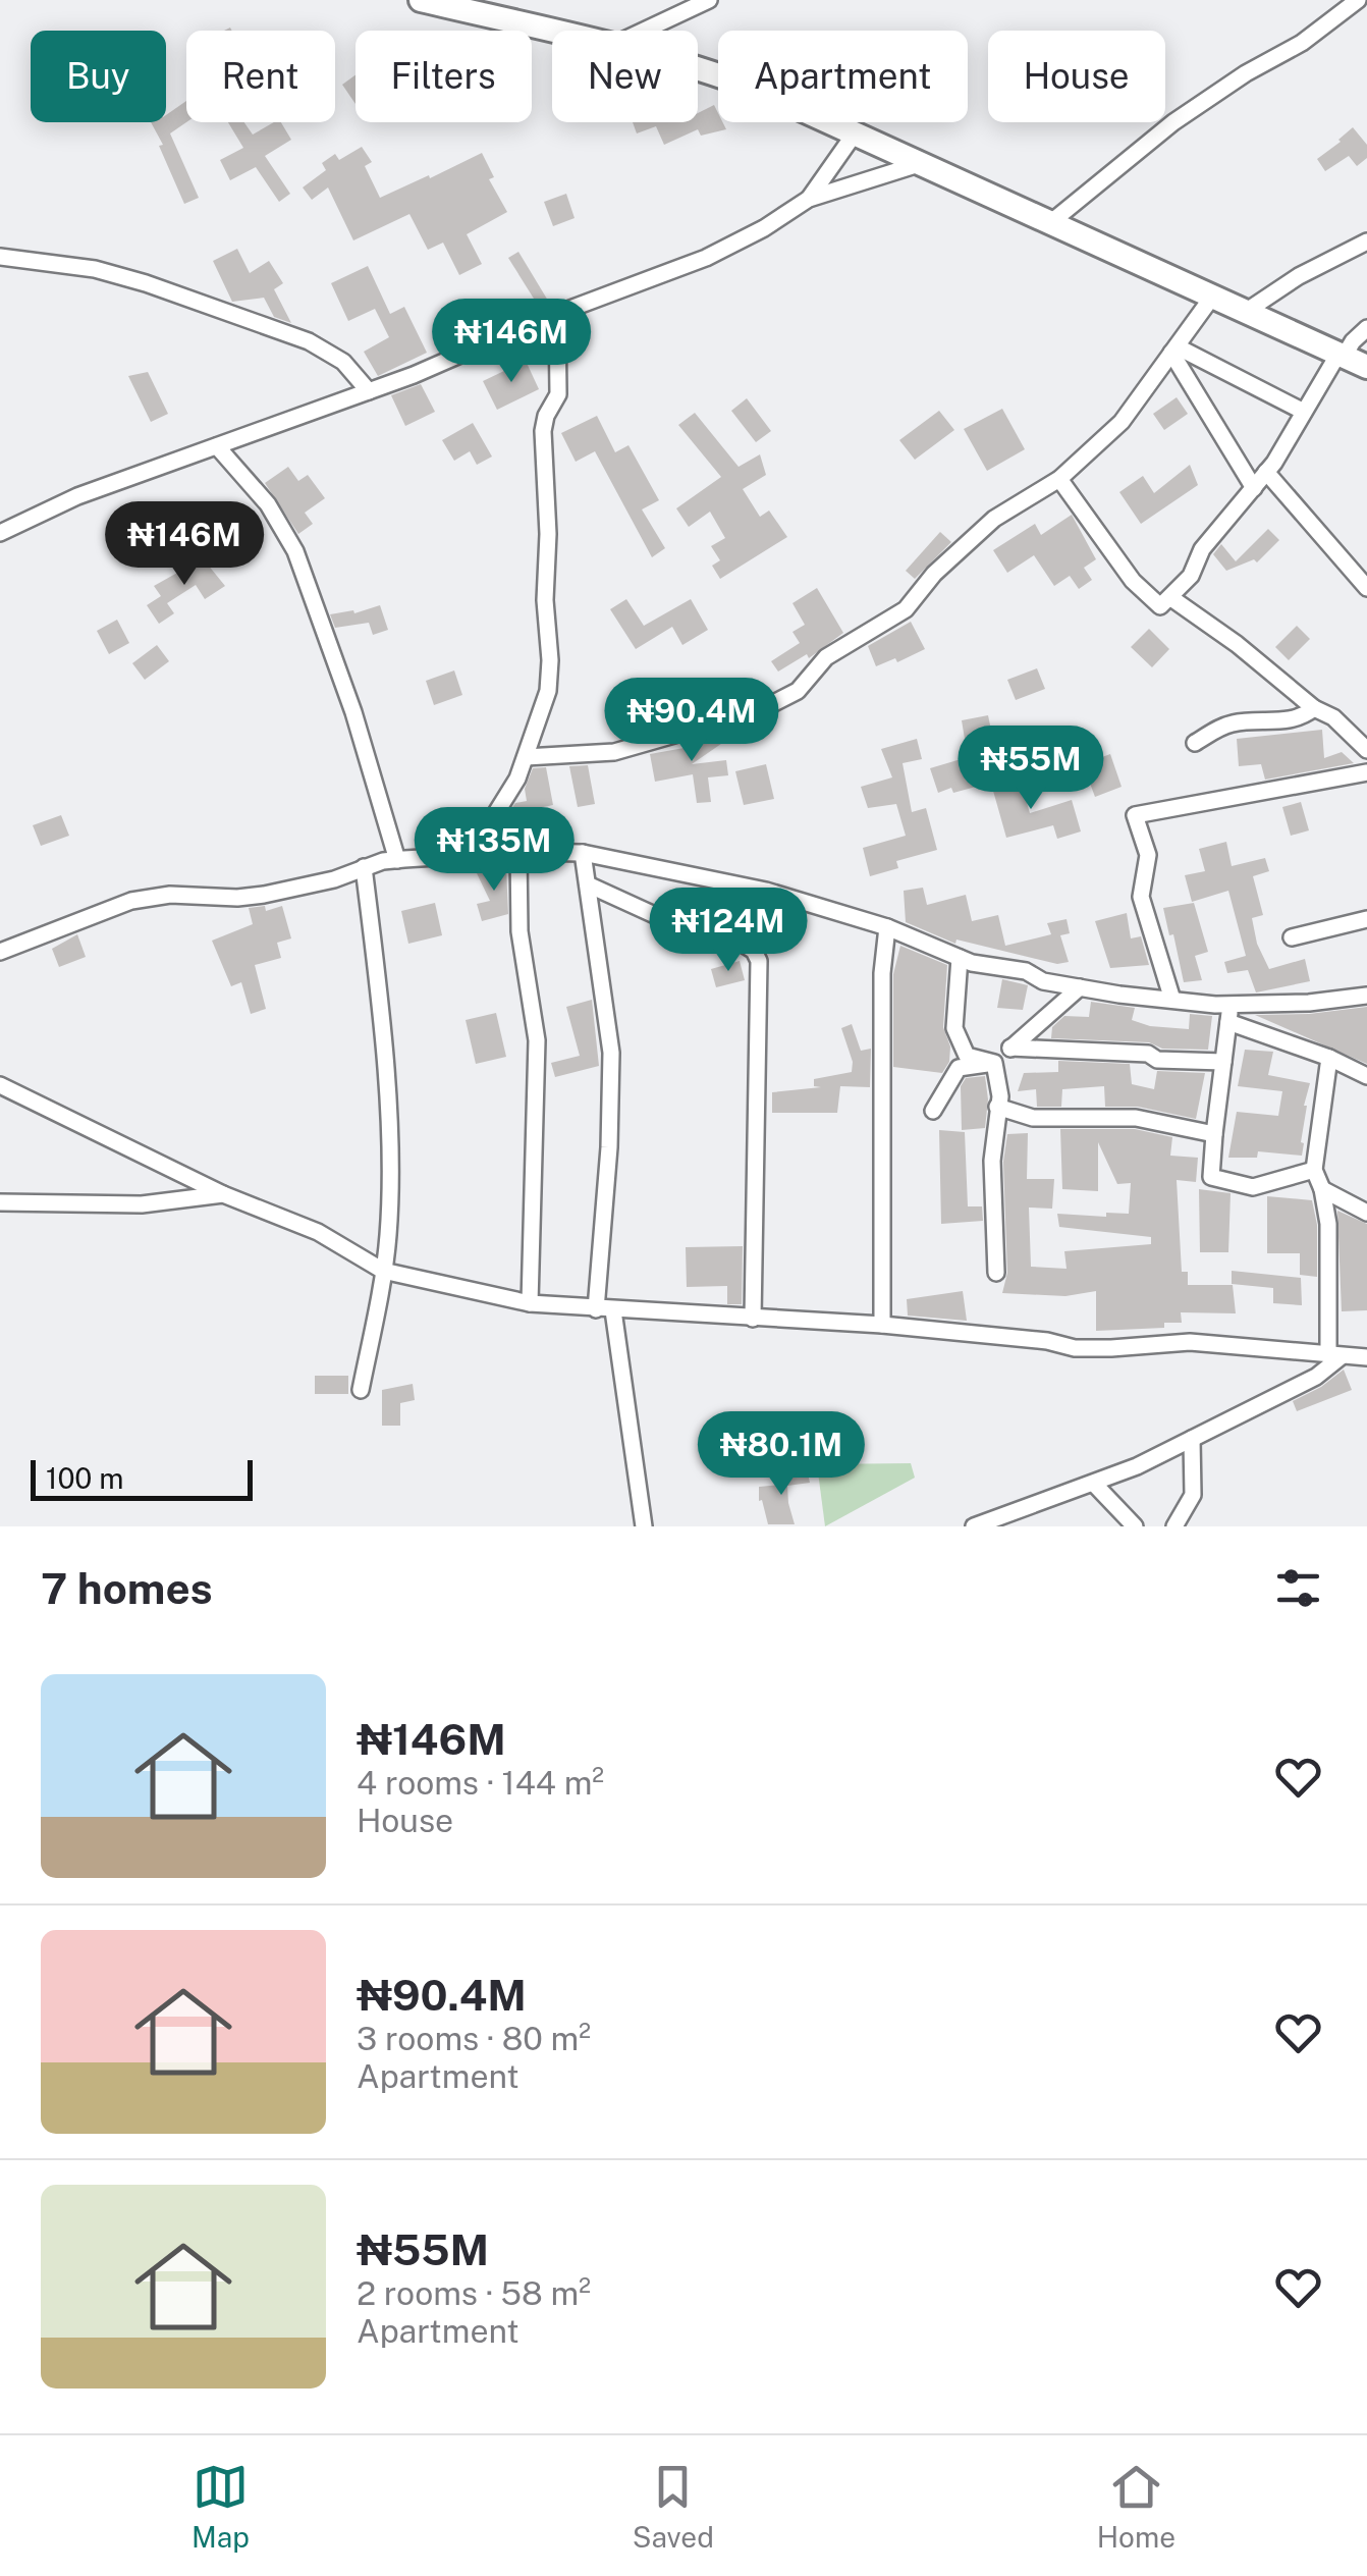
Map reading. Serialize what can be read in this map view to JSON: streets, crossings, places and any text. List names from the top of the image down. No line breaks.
{"scale_bar":"100 m","page":{"chip":["Buy","Rent","Filters","New","Apartment","House"],"price":["₦146M","₦146M","₦90.4M","₦55M","₦135M","₦124M","₦80.1M"],"scale":"100 m","heading":"7 homes","list":[{"name":"₦146M","note":"4 rooms · 144 m² · House"},{"name":"₦90.4M","note":"3 rooms · 80 m² · Apartment"},{"name":"₦55M","note":"2 rooms · 58 m² · Apartment"}],"tabs":["Map","Saved","Home"]}}
